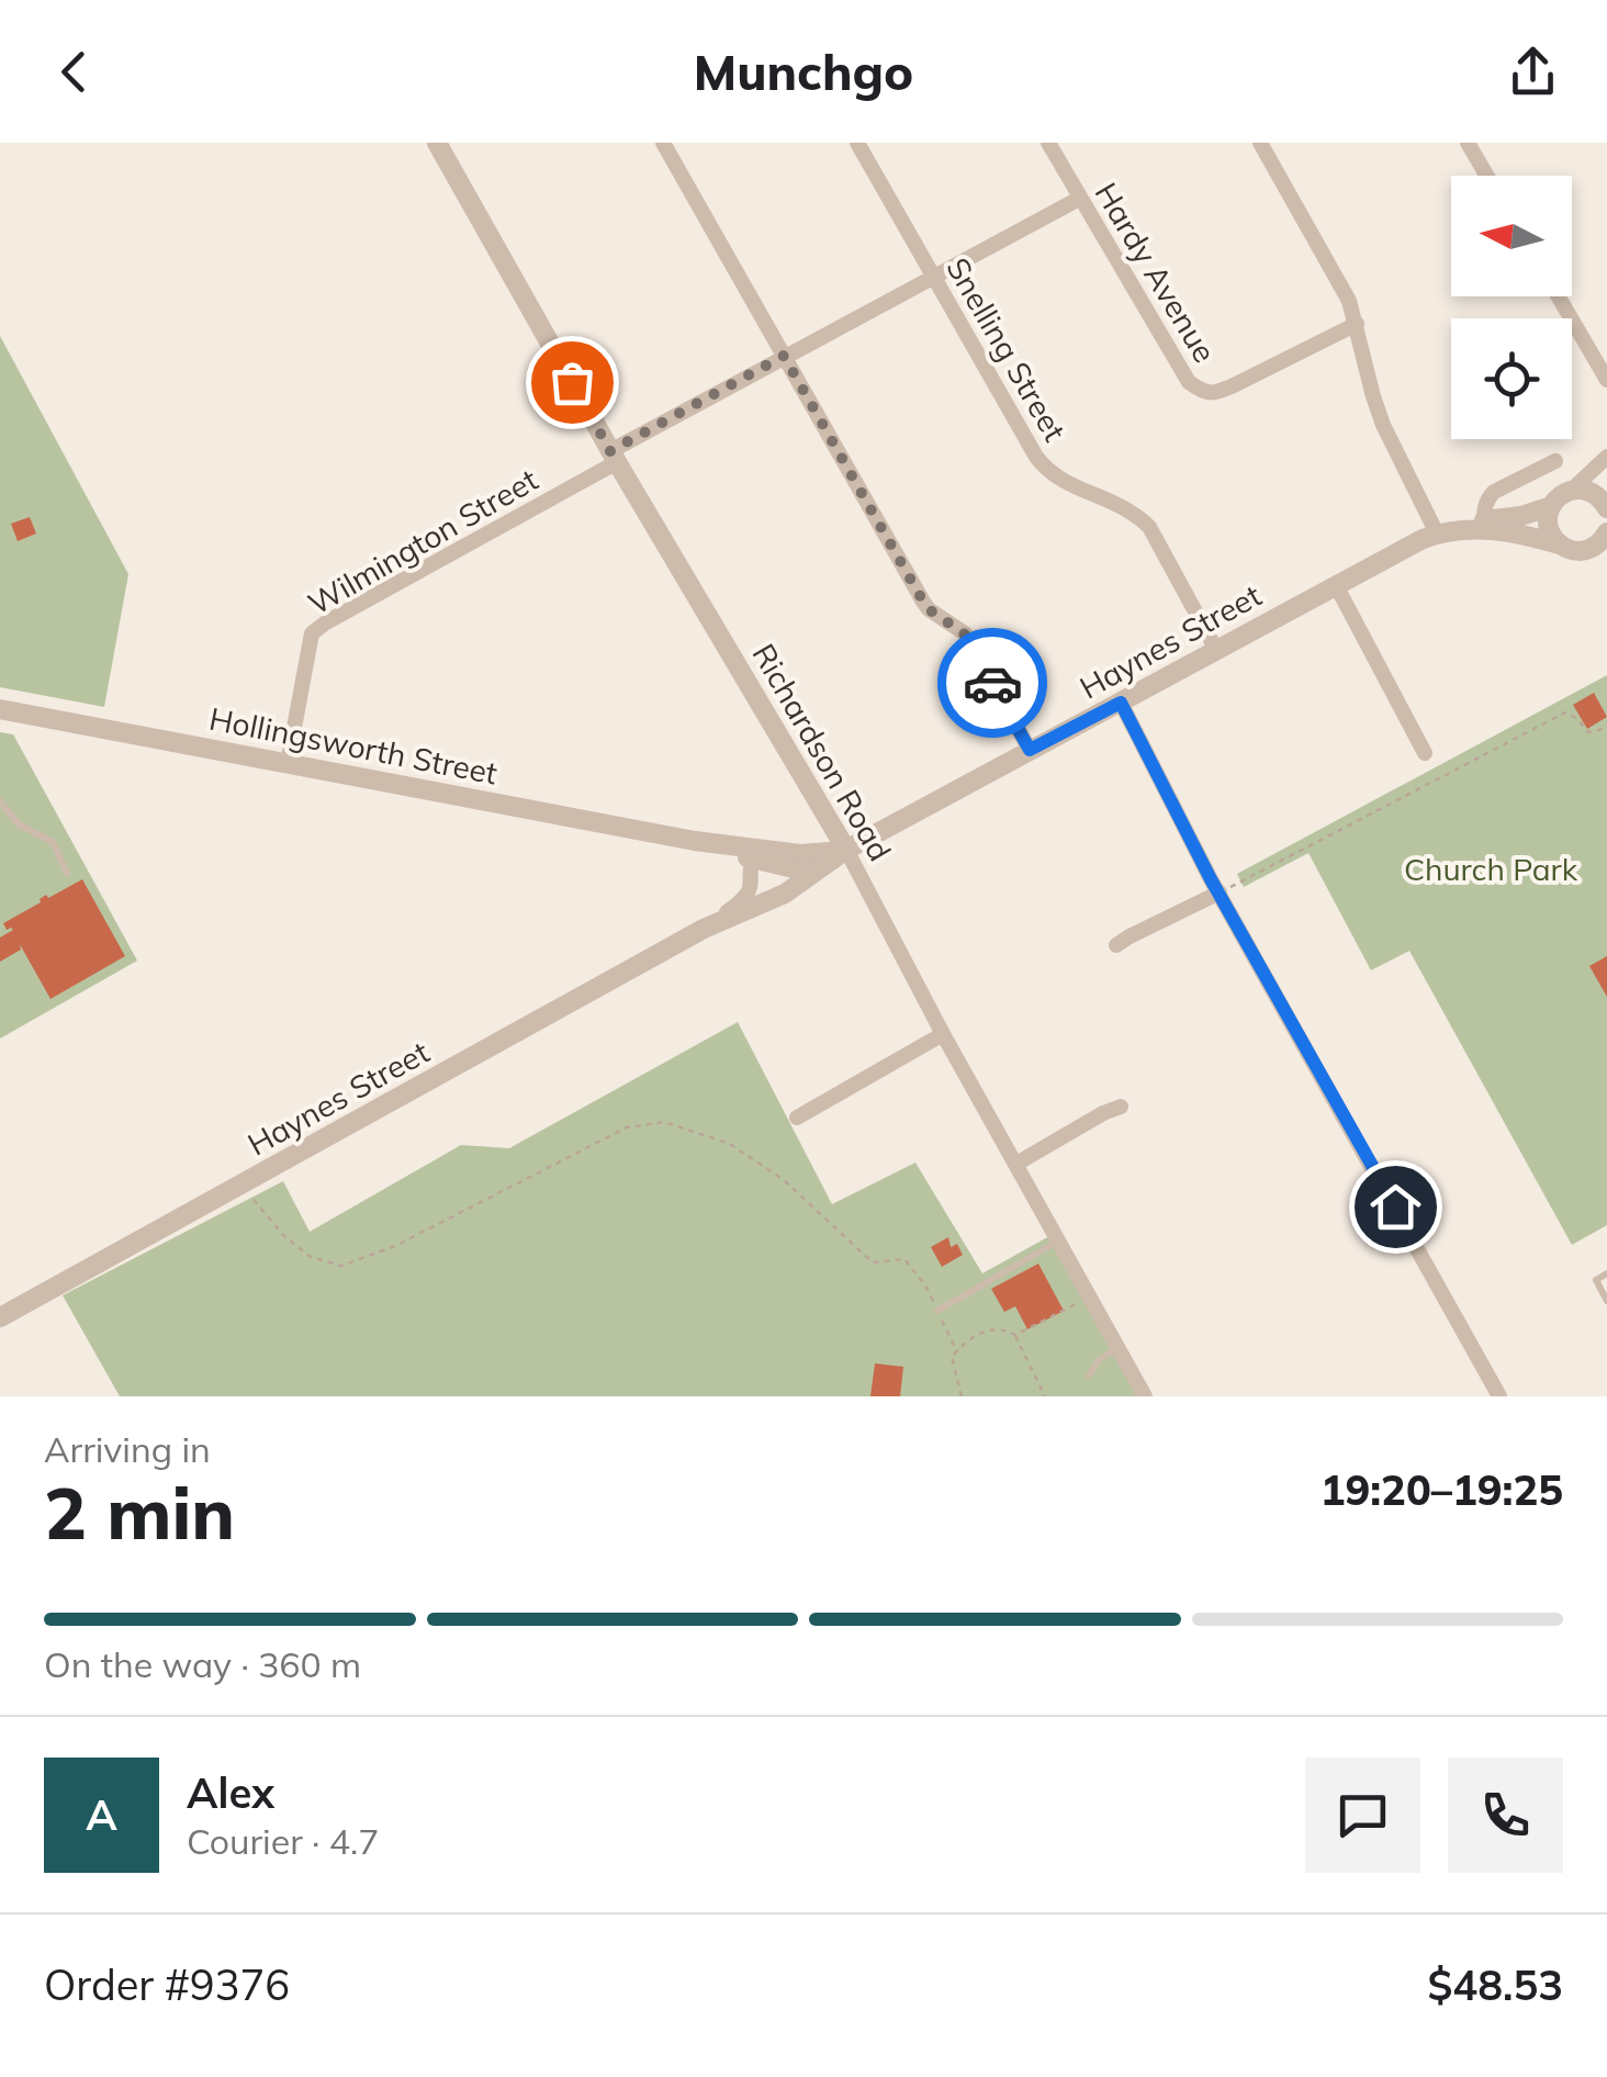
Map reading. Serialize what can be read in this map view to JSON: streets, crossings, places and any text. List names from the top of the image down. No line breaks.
{"streets":{"street":["Hardy Avenue","Snelling Street","Wilmington Street","Haynes Street","Hollingsworth Street","Richardson Road"]},"crossings":[["Snelling Street","Haynes Street"],["Wilmington Street","Hollingsworth Street"],["Wilmington Street","Richardson Road"],["Haynes Street","Hollingsworth Street"],["Haynes Street","Richardson Road"],["Hollingsworth Street","Richardson Road"]],"parks":["Church Park"],"north":"left","page":{"header":"Munchgo","heading":["2 min","Arriving in","19:20–19:25"],"panel":["Alex","Courier · 4.7","Order #9376","$48.53"],"bar":"On the way · 360 m","round":"A"}}
